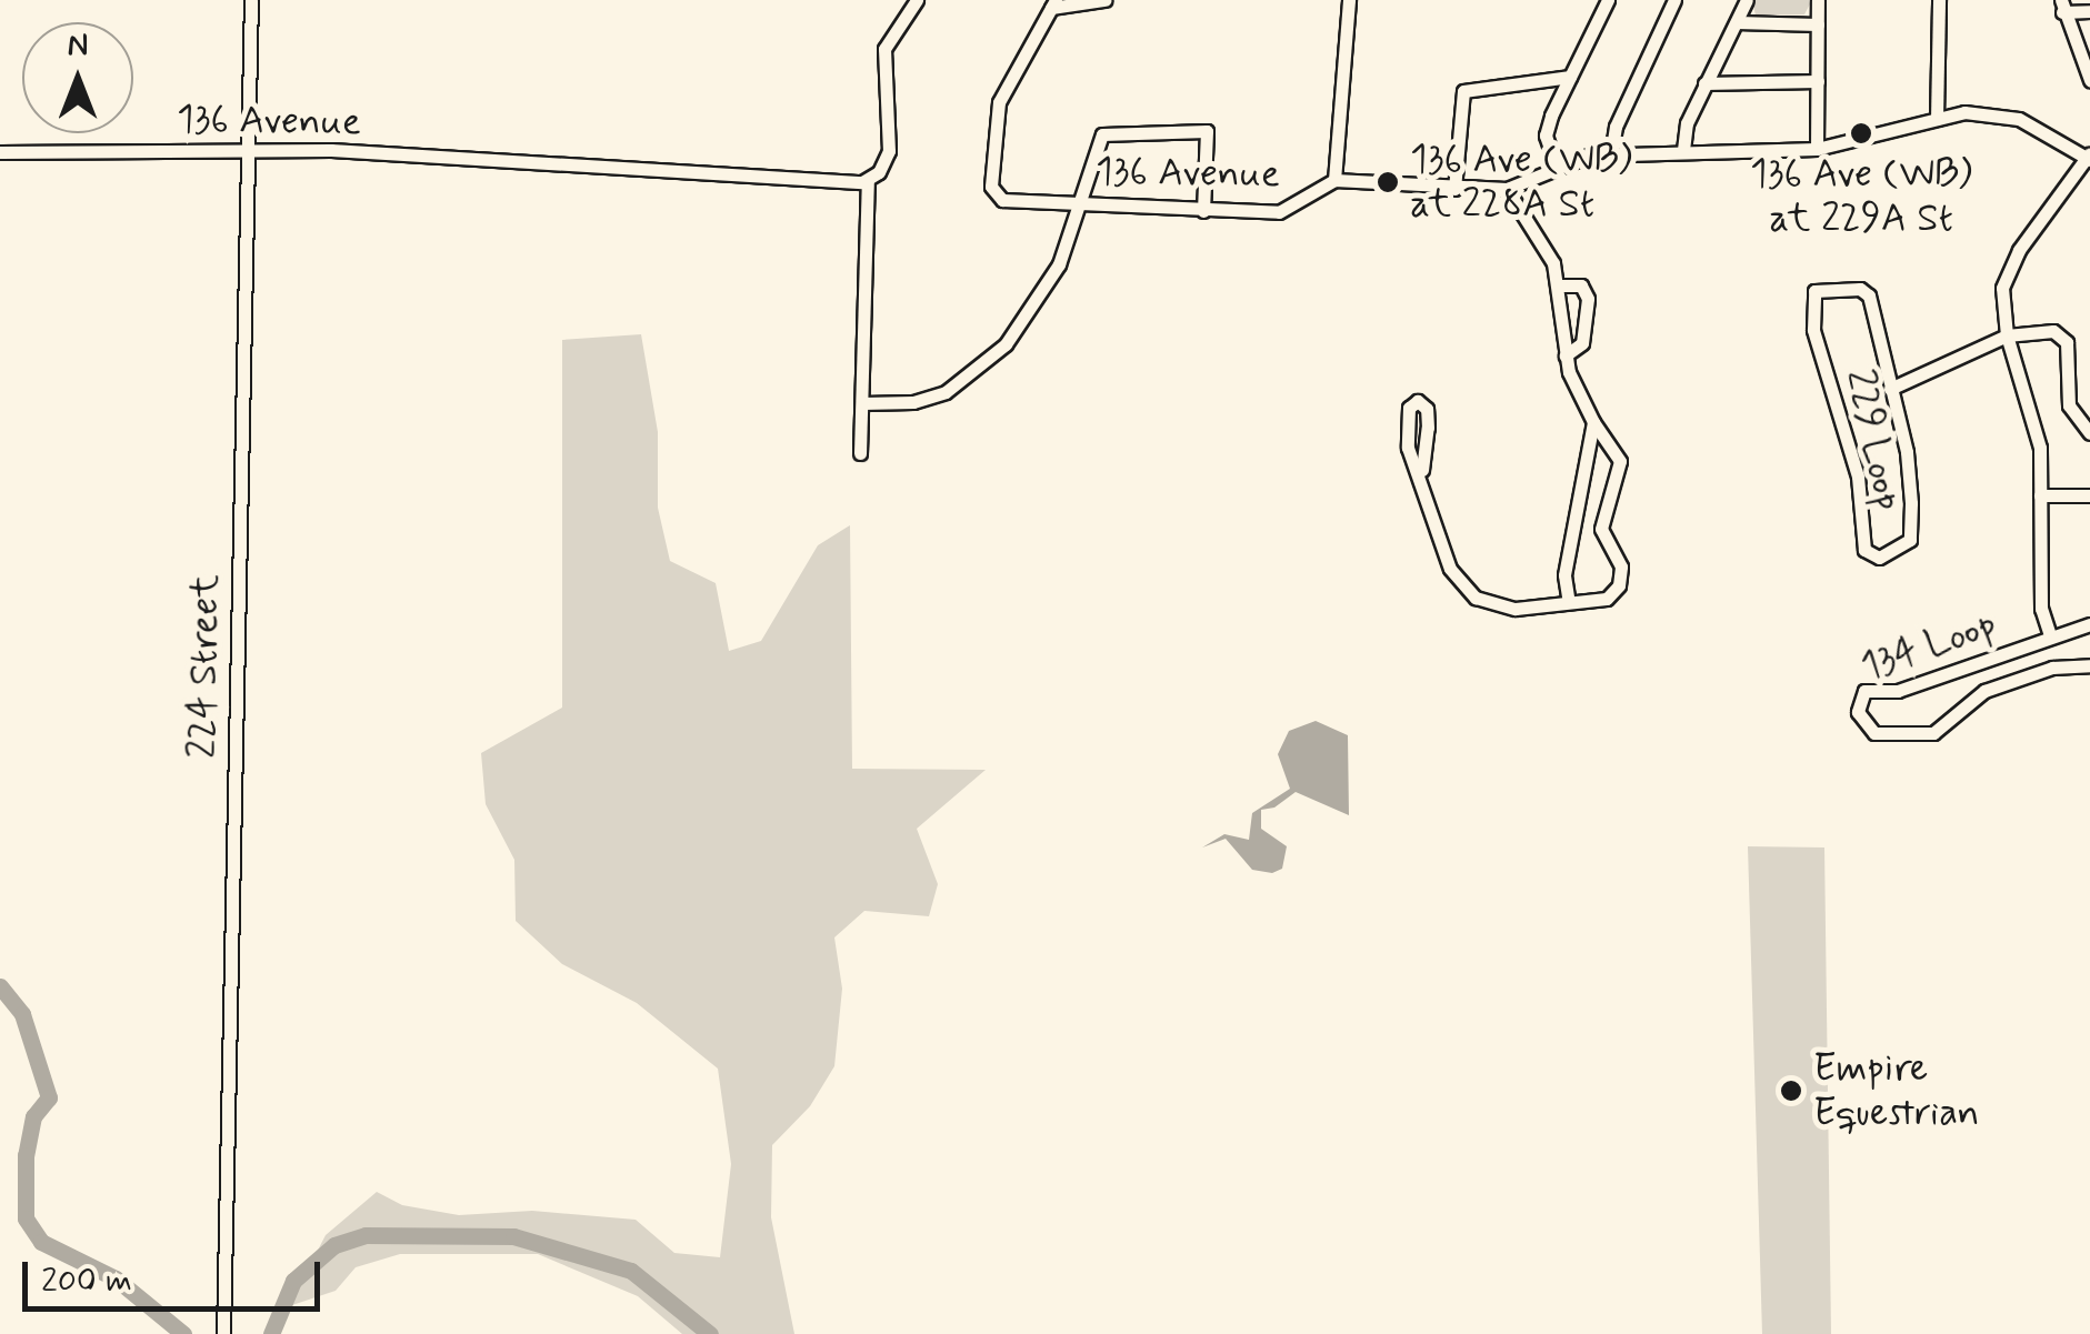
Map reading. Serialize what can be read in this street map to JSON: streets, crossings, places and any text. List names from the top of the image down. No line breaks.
{"streets":{"street":["136 Avenue","229 Loop","134 Loop","224 Street"]},"crossings":[["136 Avenue","224 Street"]],"places":["136 Ave (WB) at 229A St","136 Ave (WB) at 228A St","Empire Equestrian"],"scale_bar":"200 m","north":"top"}
